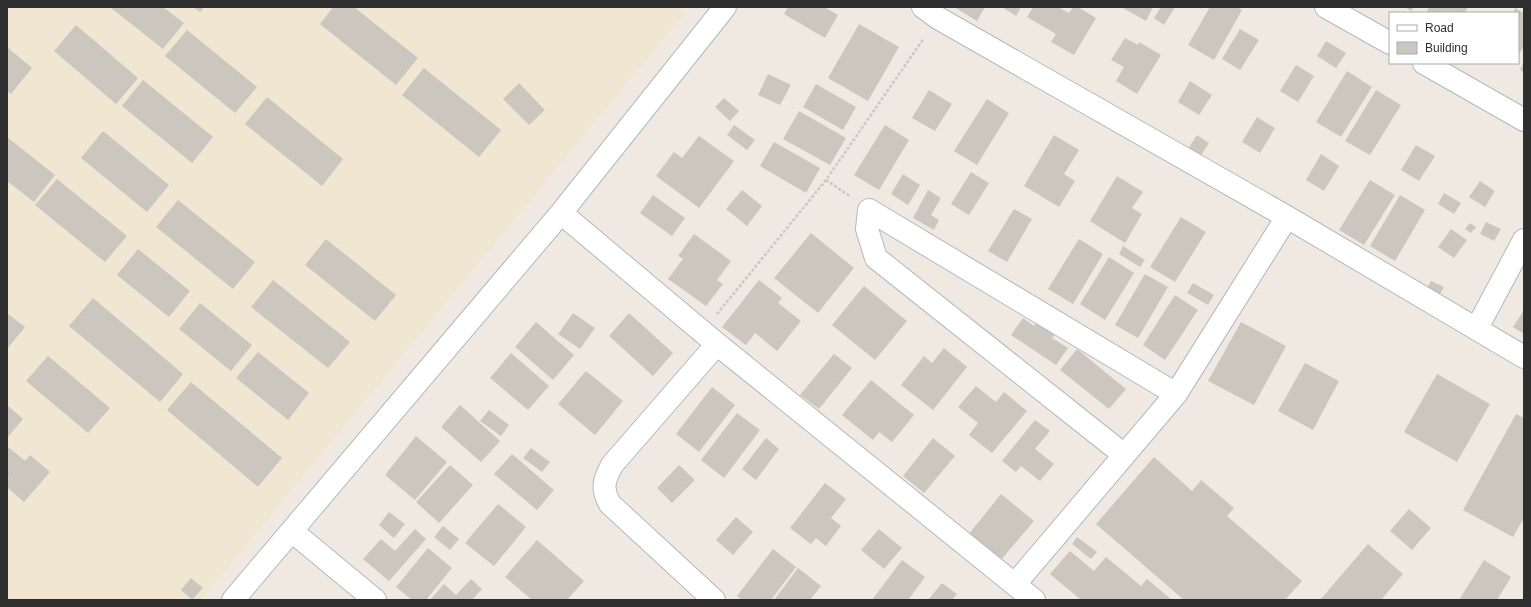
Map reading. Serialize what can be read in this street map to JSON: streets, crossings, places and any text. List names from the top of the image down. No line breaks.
{"legend":["Road","Building"]}
